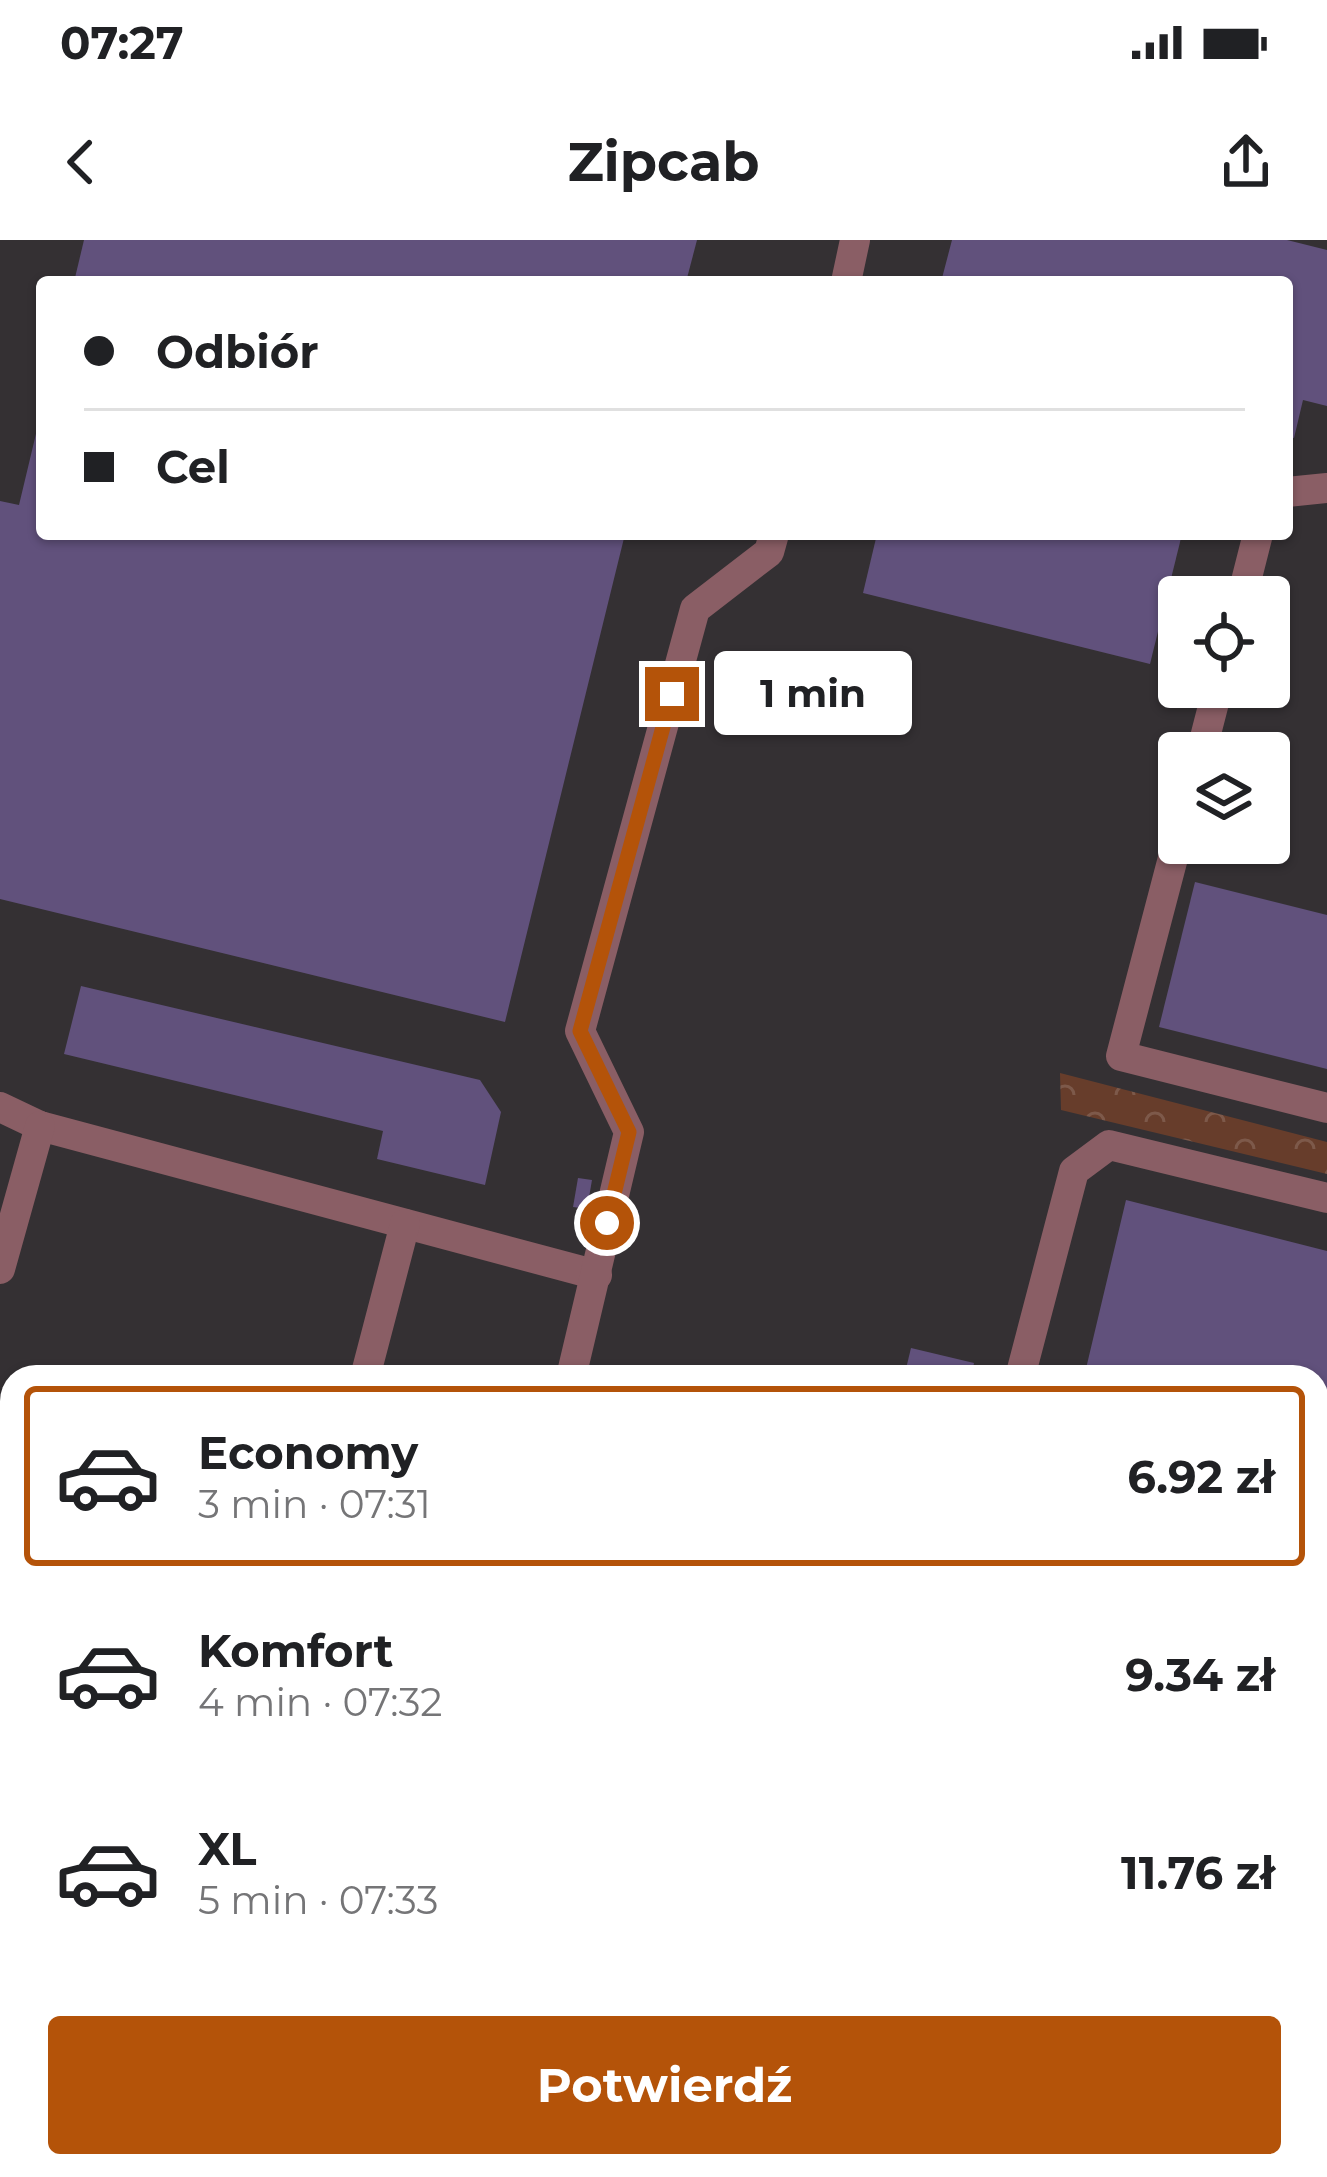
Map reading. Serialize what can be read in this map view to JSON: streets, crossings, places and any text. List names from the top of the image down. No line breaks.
{"page":{"status":"07:27","header":"Zipcab","banner":["Odbiór","Cel"],"bubble":"1 min","list":[{"name":"Economy","note":"3 min · 07:31","value":"6.92 zł"},{"name":"Komfort","note":"4 min · 07:32","value":"9.34 zł"},{"name":"XL","note":"5 min · 07:33","value":"11.76 zł"}],"buttons":"Potwierdź"}}
